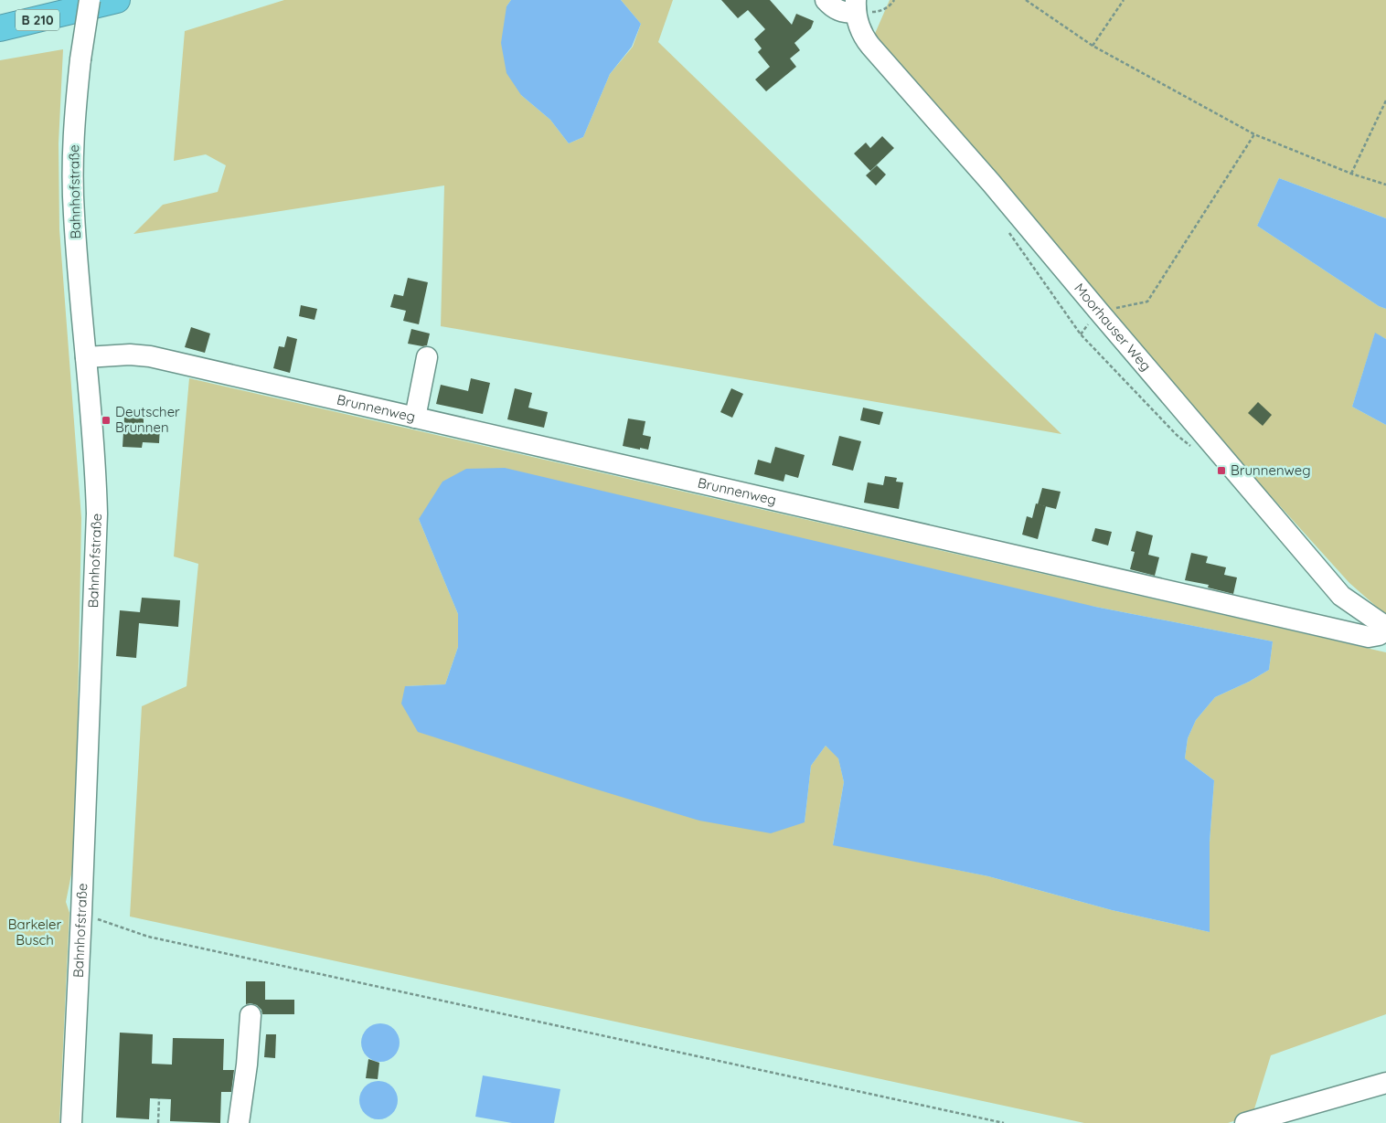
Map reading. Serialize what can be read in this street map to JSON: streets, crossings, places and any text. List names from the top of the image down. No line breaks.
{"streets":{"highway":["B 210"],"street":["Bahnhofstraße","Moorhauser Weg","Brunnenweg"]},"crossings":[["Bahnhofstraße","Brunnenweg"]],"parks":["Barkeler Busch"],"places":{"transit":["Deutscher Brunnen","Brunnenweg"]}}
